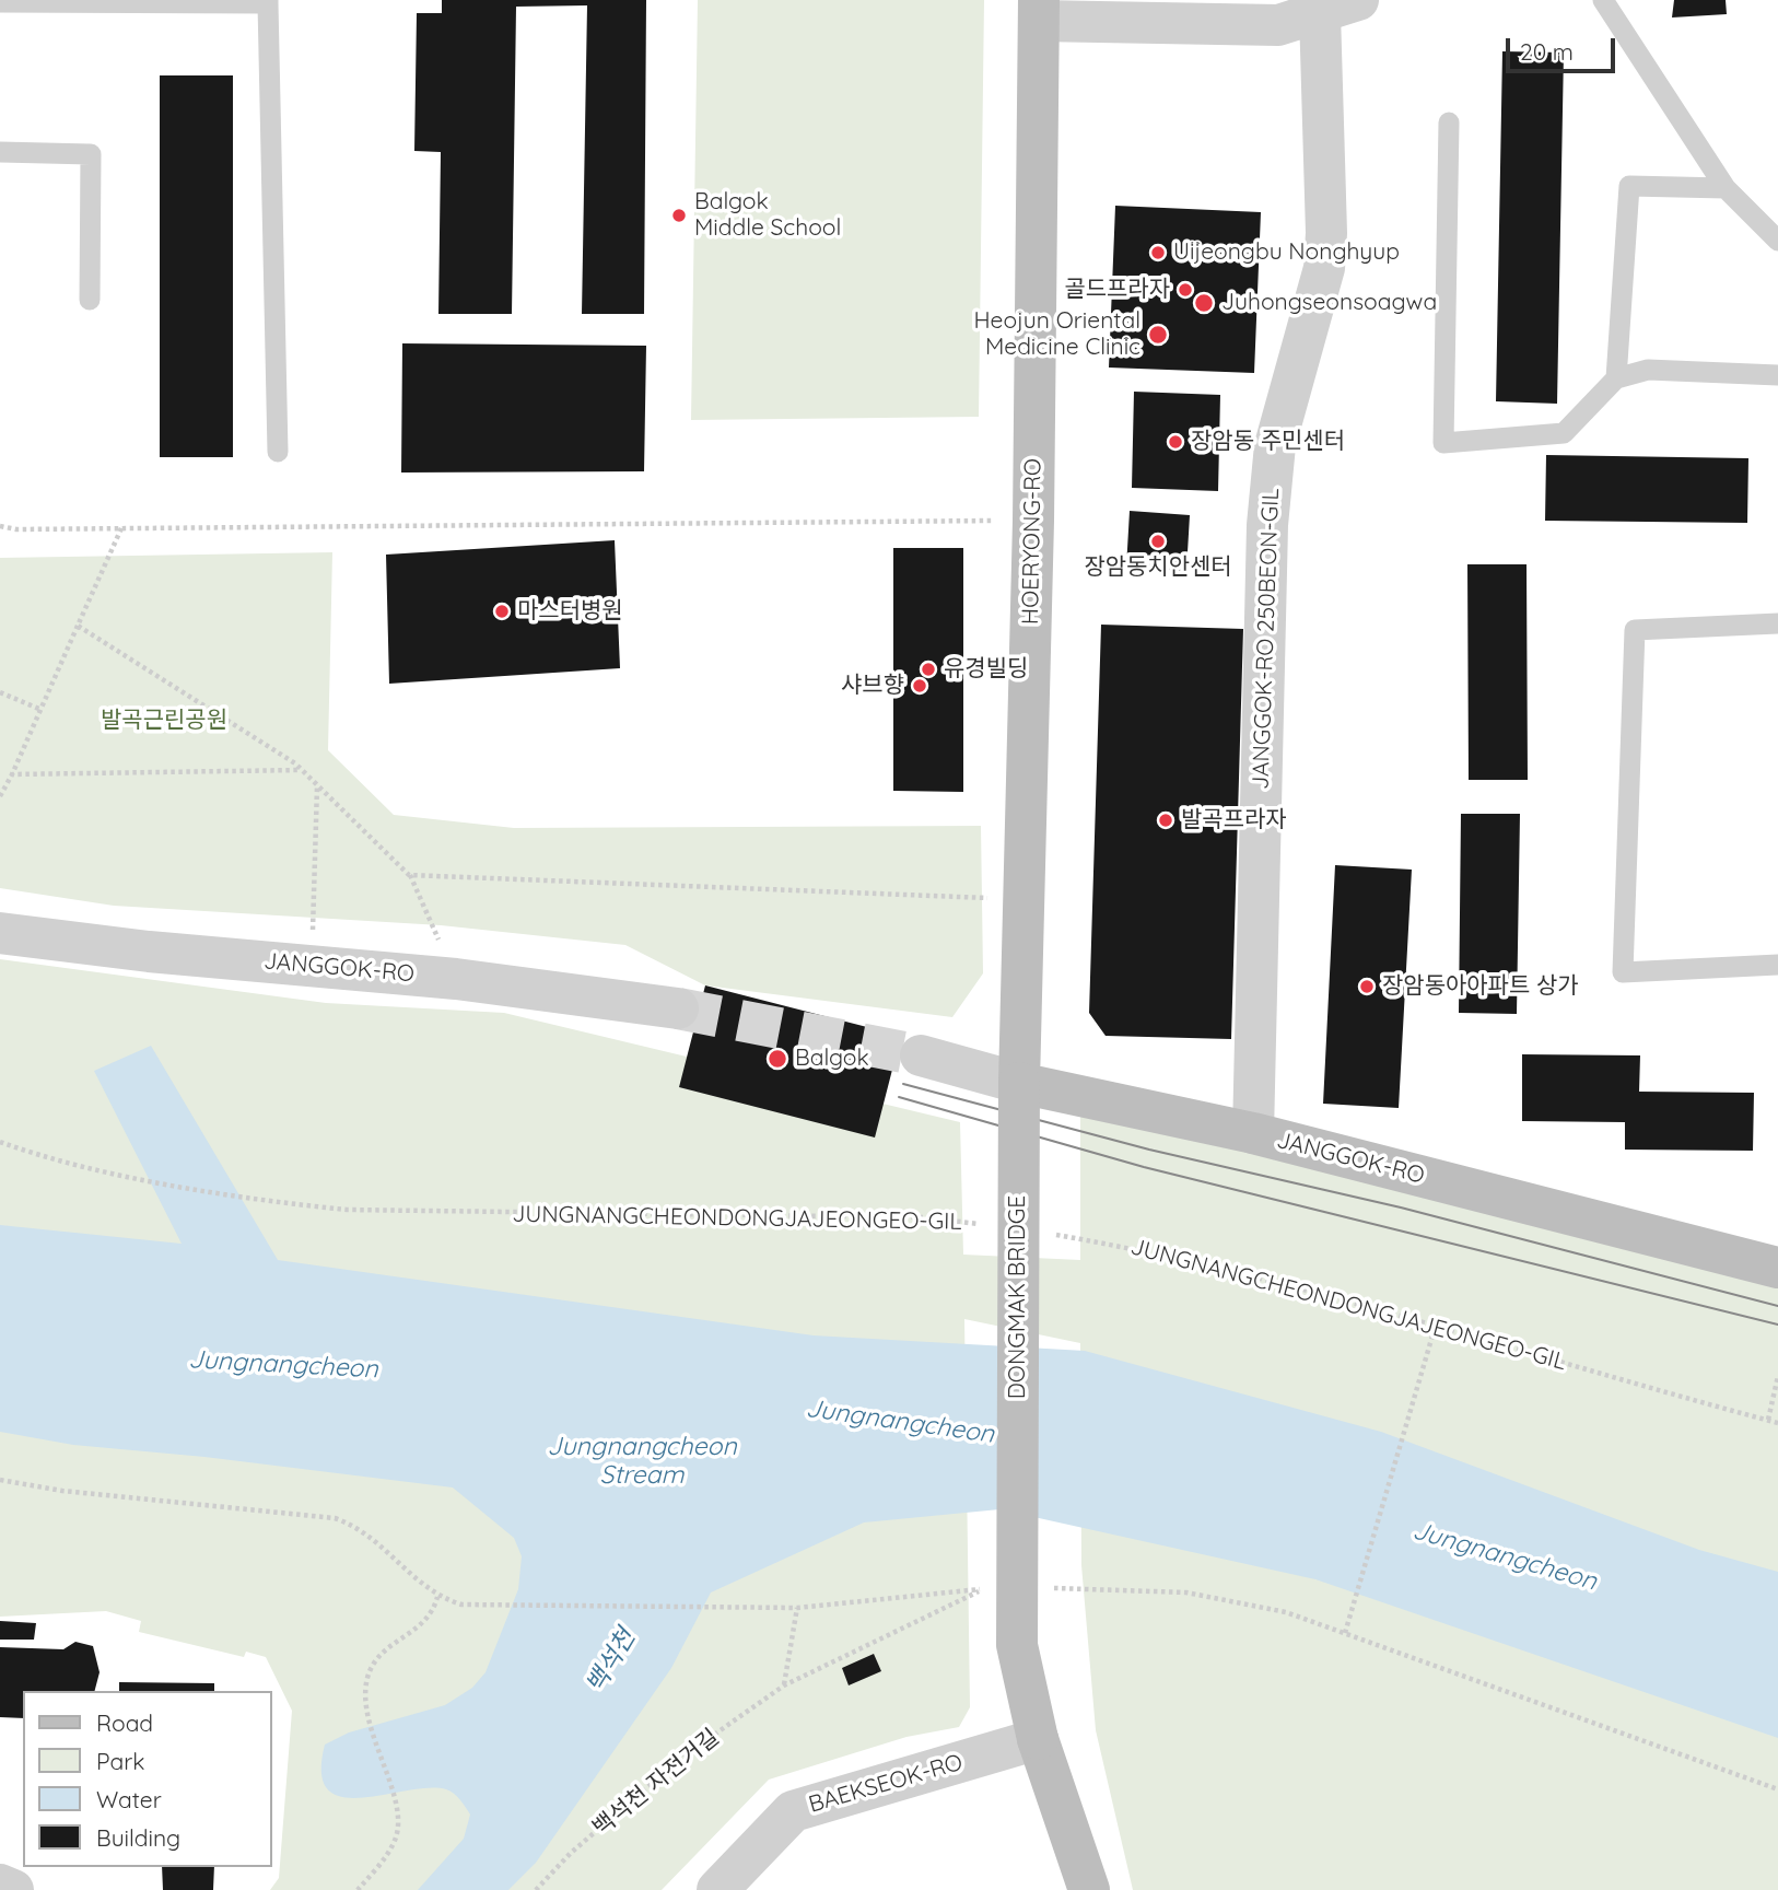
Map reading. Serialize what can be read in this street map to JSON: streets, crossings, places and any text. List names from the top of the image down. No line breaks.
{"streets":{"street":["HOERYONG-RO","JANGGOK-RO 250BEON-GIL","JANGGOK-RO","DONGMAK BRIDGE","BAEKSEOK-RO"],"path":["JUNGNANGCHEONDONGJAJEONGEO-GIL","백석천 자전거길"]},"crossings":[["HOERYONG-RO","JANGGOK-RO"],["HOERYONG-RO","DONGMAK BRIDGE"],["JANGGOK-RO 250BEON-GIL","JANGGOK-RO"],["JANGGOK-RO","DONGMAK BRIDGE"],["DONGMAK BRIDGE","BAEKSEOK-RO"]],"water":["Jungnangcheon","Jungnangcheon Stream","백석천"],"parks":["발곡근린공원"],"places":["Balgok Middle School","Uijeongbu Nonghyup","골드프라자","Juhongseonsoagwa","Heojun Oriental Medicine Clinic","장암동 주민센터","장암동치안센터","마스터병원","유경빌딩","샤브향","발곡프라자","장암동아아파트 상가","Balgok"],"legend":["Road","Park","Water","Building"],"scale_bar":"20 m"}
